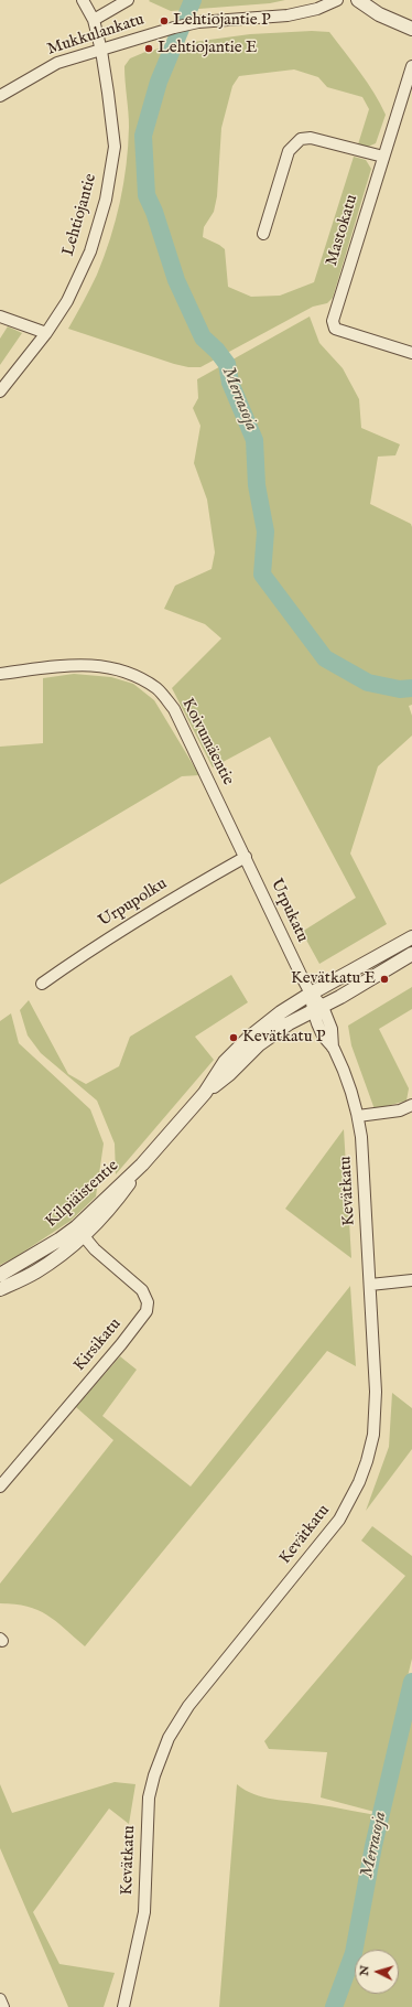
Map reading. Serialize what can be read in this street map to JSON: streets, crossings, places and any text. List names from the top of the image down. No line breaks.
{"streets":{"street":["Mukkulankatu","Lehtiojantie","Mastokatu","Koivumäentie","Urpupolku","Urpukatu","Kevätkatu","Kilpiäistentie","Kirsikatu"]},"crossings":[["Mukkulankatu","Lehtiojantie"],["Koivumäentie","Urpukatu"],["Urpupolku","Urpukatu"],["Urpukatu","Kevätkatu"],["Urpukatu","Kilpiäistentie"],["Kevätkatu","Kilpiäistentie"],["Kilpiäistentie","Kirsikatu"]],"water":["Merrasoja"],"places":["Lehtiojantie P","Lehtiojantie E","Kevätkatu E","Kevätkatu P"],"north":"left"}
